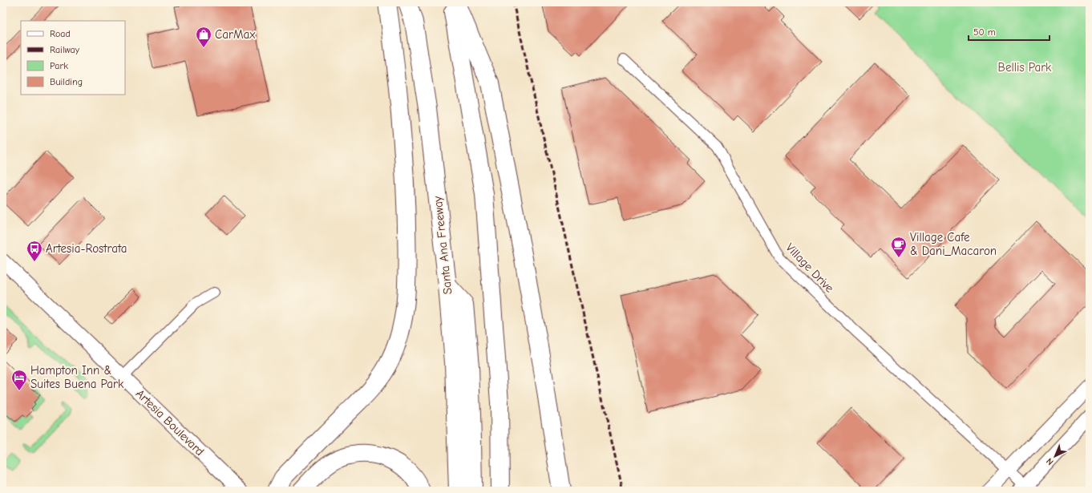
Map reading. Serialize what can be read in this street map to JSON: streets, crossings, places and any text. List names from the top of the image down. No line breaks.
{"streets":{"highway":["Santa Ana Freeway"],"main road":["Artesia Boulevard"],"street":["Village Drive"]},"parks":["Bellis Park"],"places":{"shop":["CarMax"],"cafe":["Village Cafe & Dani_Macaron"],"bus stop":["Artesia-Rostrata"],"hotel":["Hampton Inn & Suites Buena Park"]},"legend":["Road","Railway","Park","Building"],"scale_bar":"50 m","north":"bottom left"}
